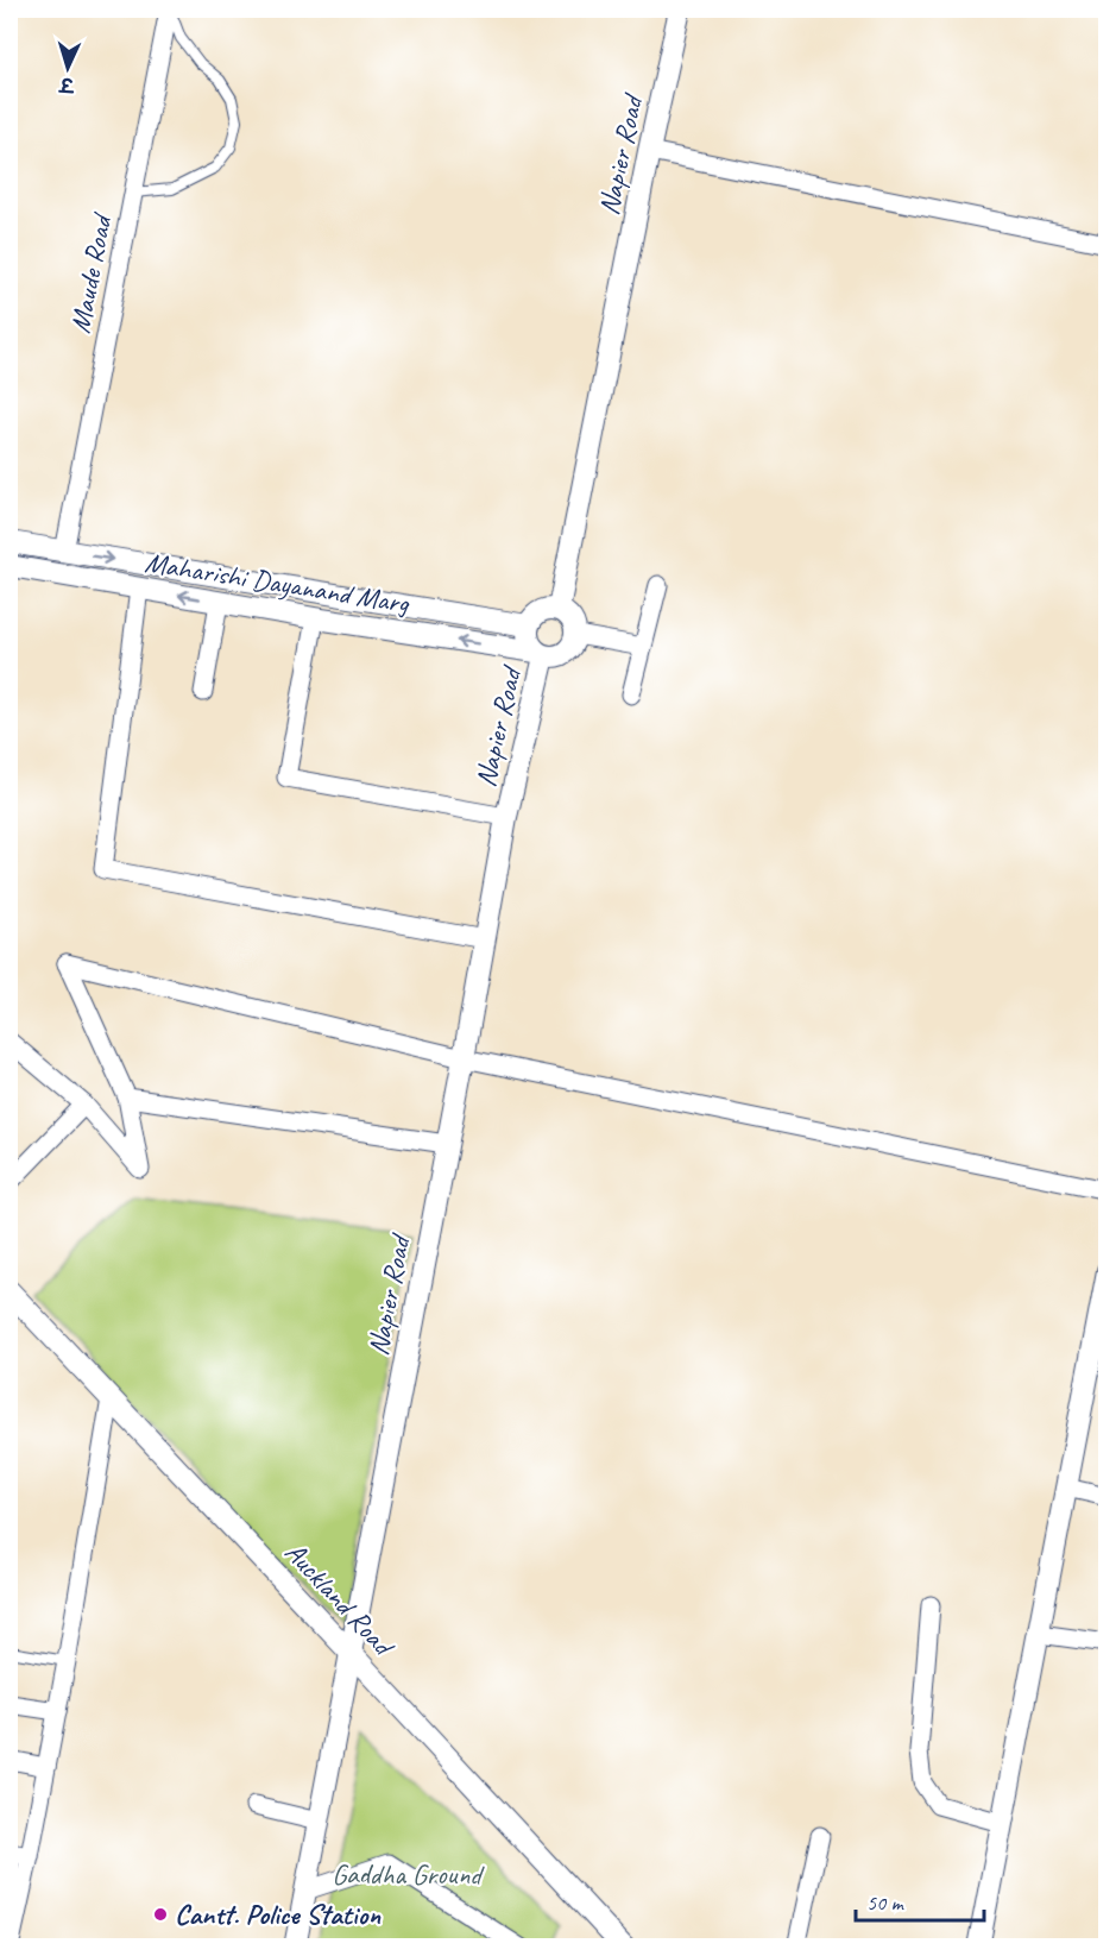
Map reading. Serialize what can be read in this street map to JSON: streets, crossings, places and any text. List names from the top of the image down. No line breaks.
{"streets":{"street":["Napier Road","Maude Road","Maharishi Dayanand Marg","Auckland Road"]},"crossings":[["Napier Road","Maharishi Dayanand Marg"],["Napier Road","Auckland Road"],["Maude Road","Maharishi Dayanand Marg"]],"parks":["Gaddha Ground"],"places":["Cantt. Police Station"],"scale_bar":"50 m","north":"bottom"}
